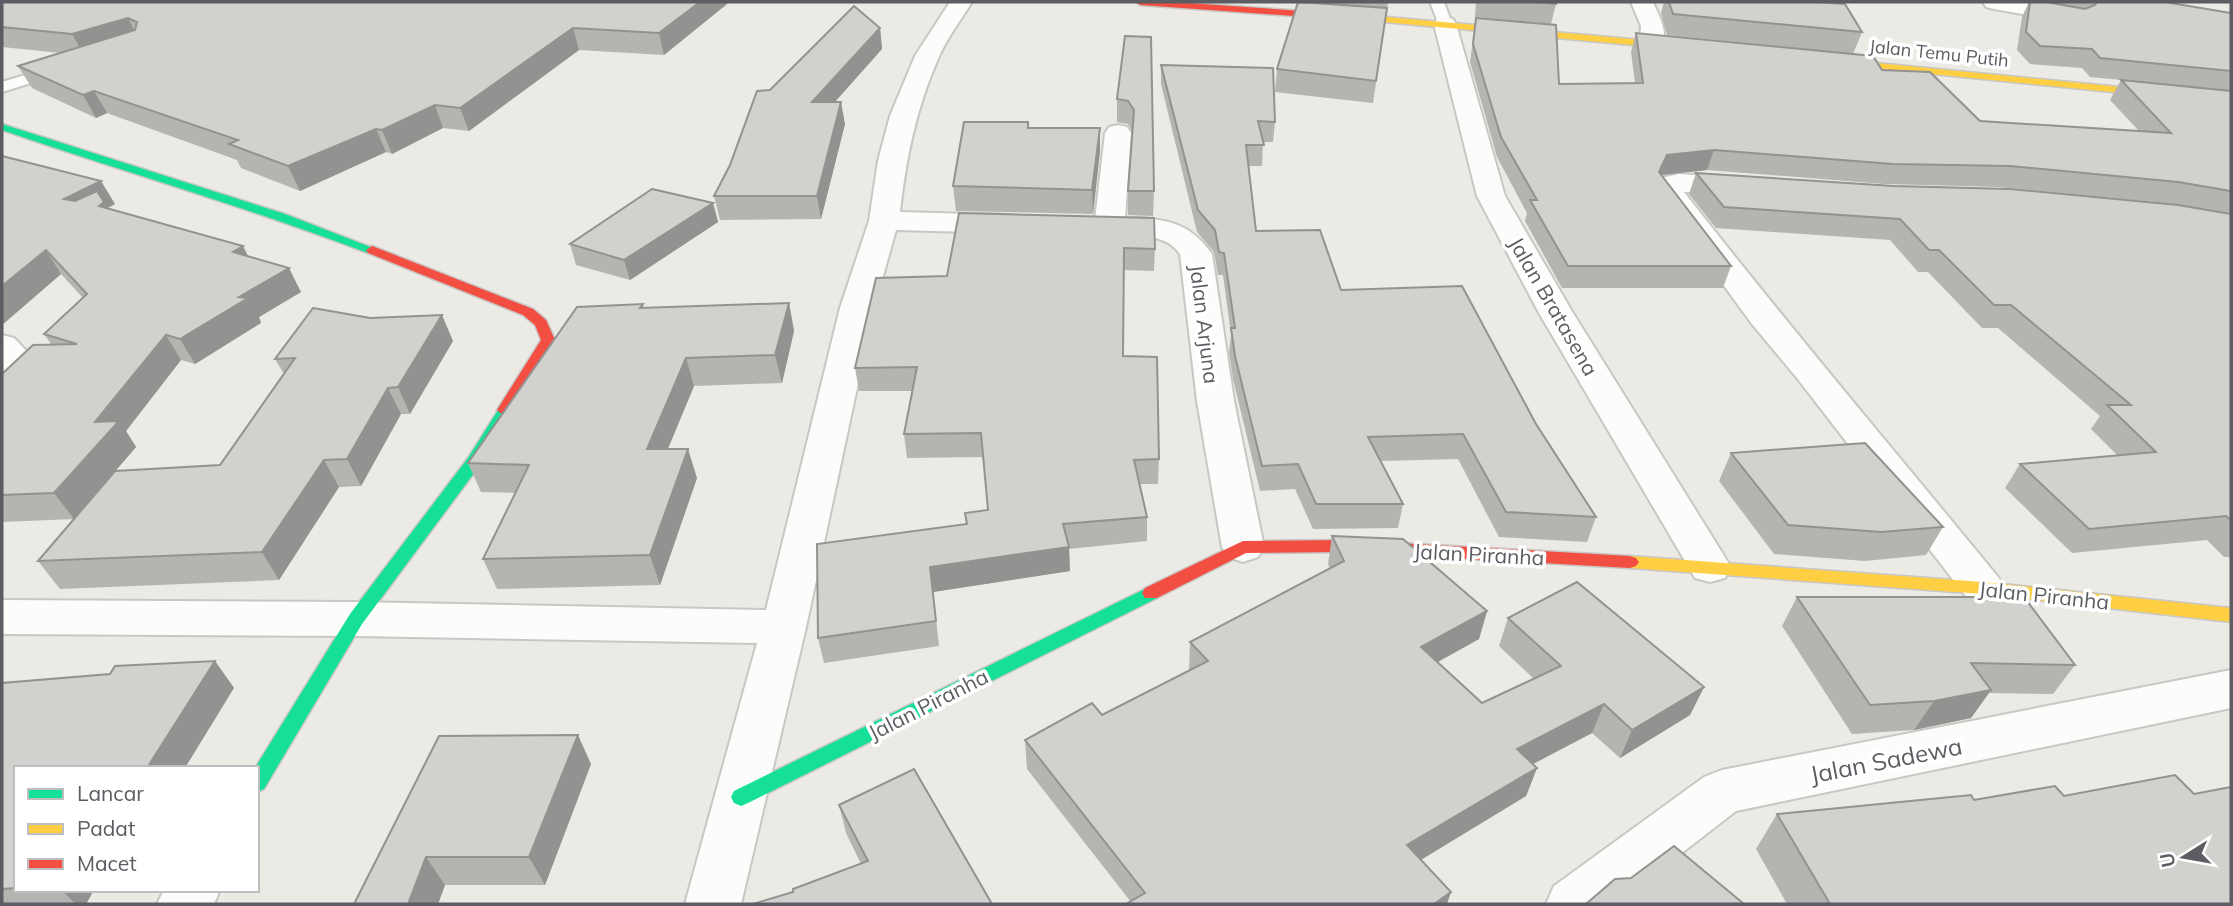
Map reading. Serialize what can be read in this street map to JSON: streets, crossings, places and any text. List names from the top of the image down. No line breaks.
{"streets":{"street":["Jalan Temu Putih","Jalan Bratasena","Jalan Arjuna","Jalan Piranha","Jalan Sadewa"]},"crossings":[["Jalan Bratasena","Jalan Piranha"],["Jalan Arjuna","Jalan Piranha"]],"legend":["Lancar","Padat","Macet"],"north":"left"}
